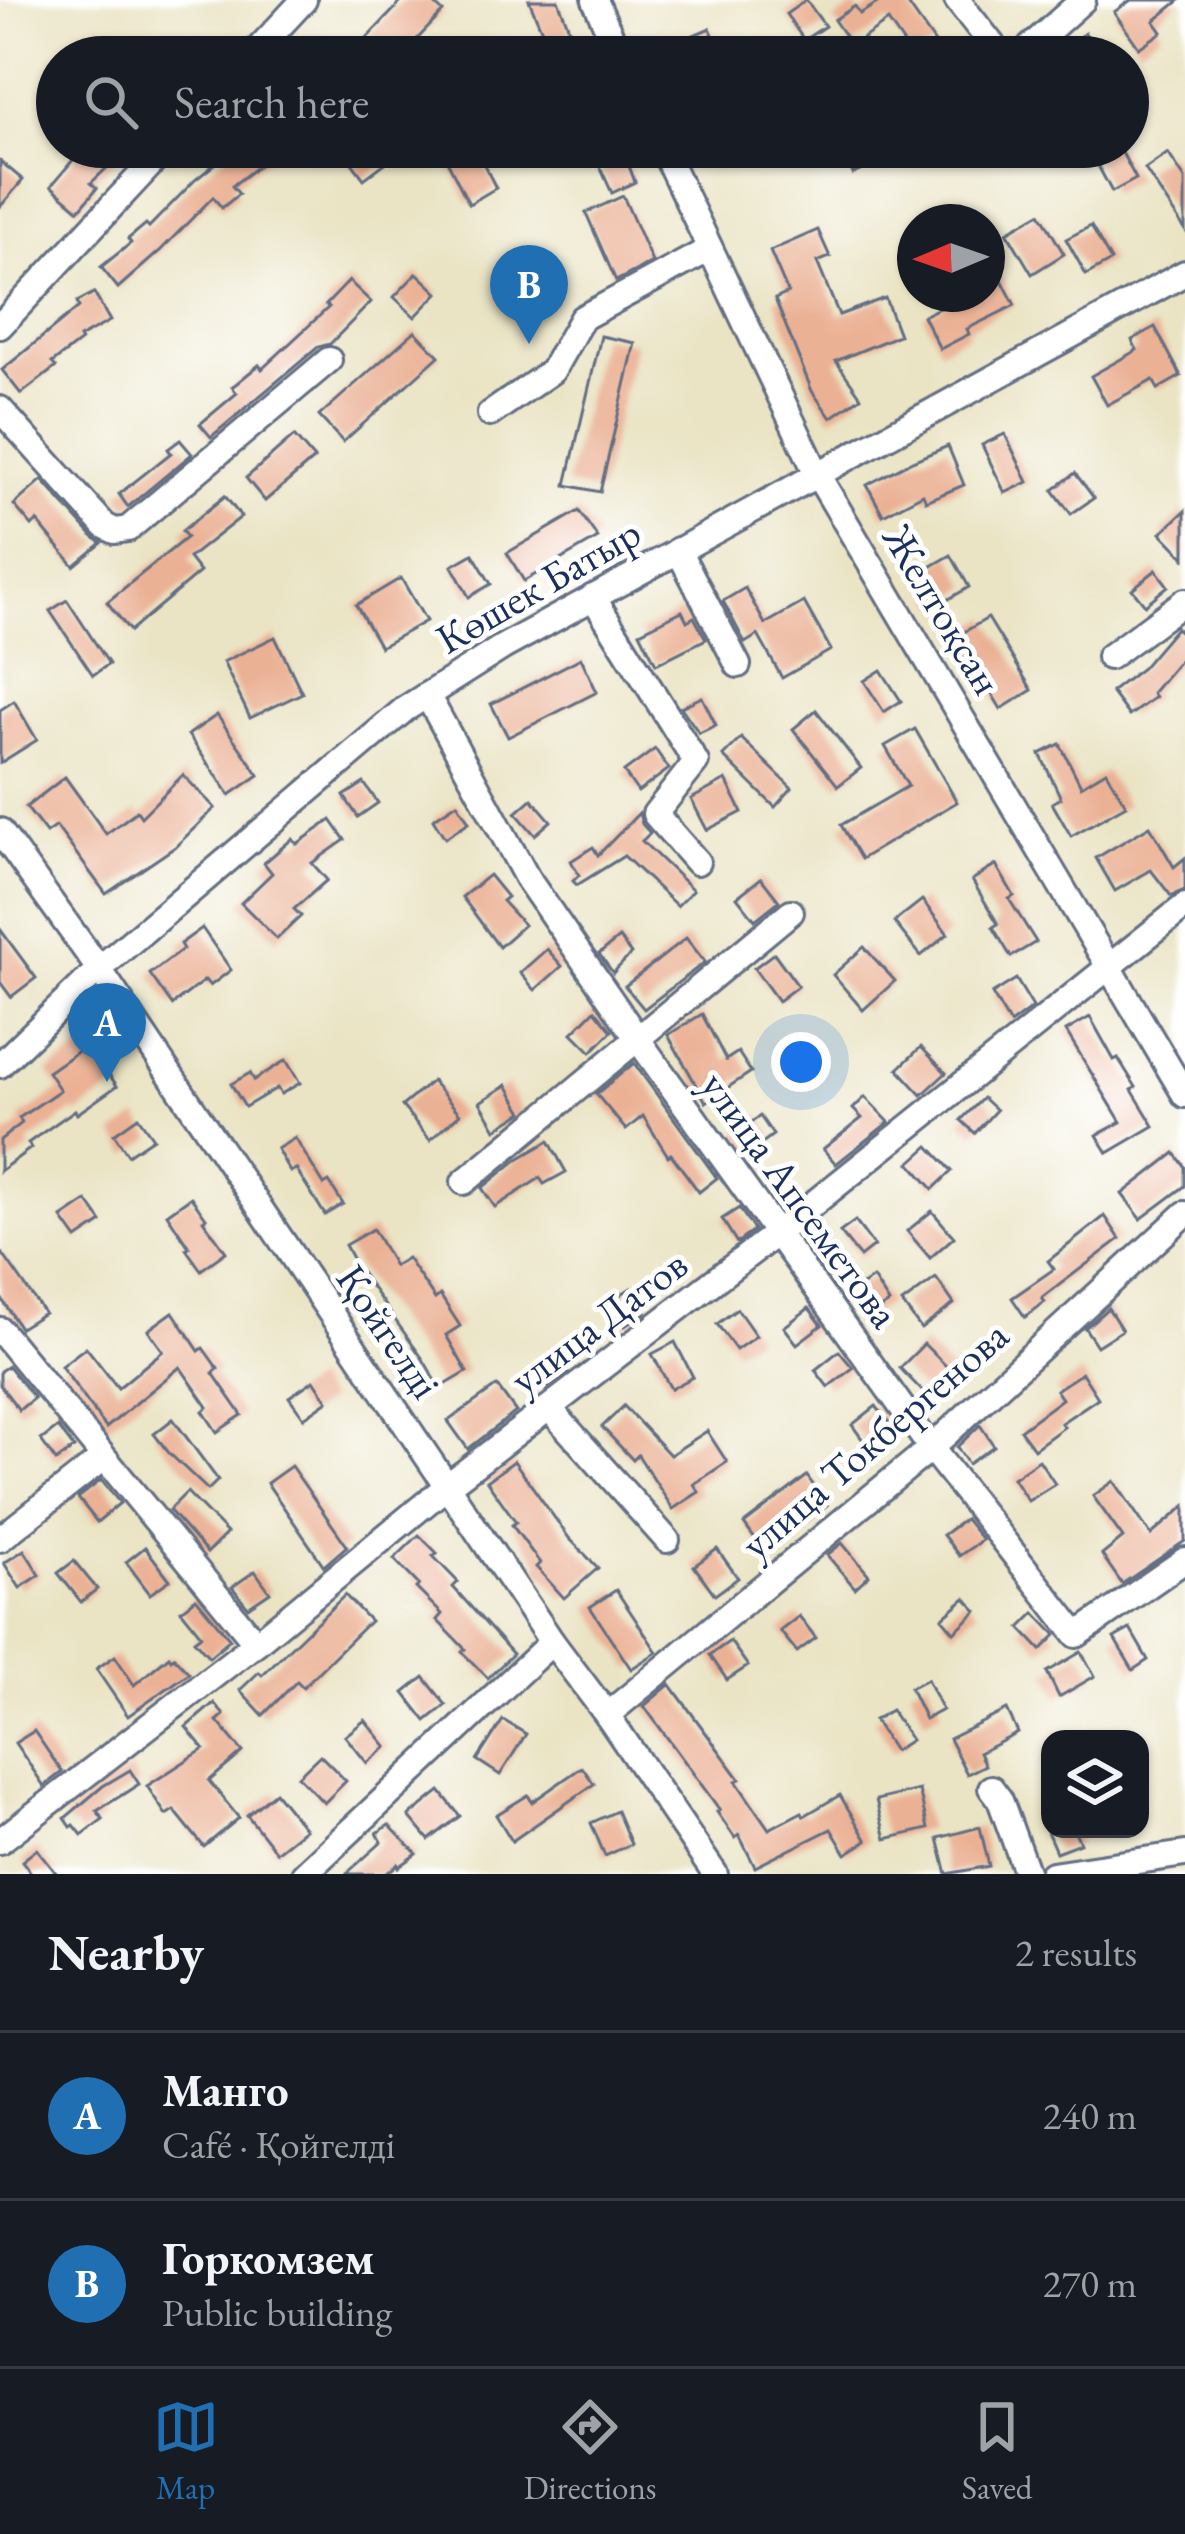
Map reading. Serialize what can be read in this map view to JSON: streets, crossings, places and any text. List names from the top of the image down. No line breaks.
{"streets":{"street":["Көшек Батыр","Желтоқсан","улица Апсеметова","улица Датов","Қойгелді","улица Токбергенова"]},"crossings":[["Көшек Батыр","Желтоқсан"],["Көшек Батыр","улица Апсеметова"],["Көшек Батыр","Қойгелді"],["Желтоқсан","улица Датов"],["улица Апсеметова","улица Датов"],["улица Апсеметова","улица Токбергенова"],["улица Датов","Қойгелді"],["Қойгелді","улица Токбергенова"]],"north":"left","page":{"search":"Search here","pins":["B","A"],"heading":["Nearby","2 results"],"list":[{"mark":"A","name":"Манго","note":"Café · Қойгелді","value":"240 m"},{"mark":"B","name":"Горкомзем","note":"Public building","value":"270 m"}],"nav":["Map","Directions","Saved"]}}
